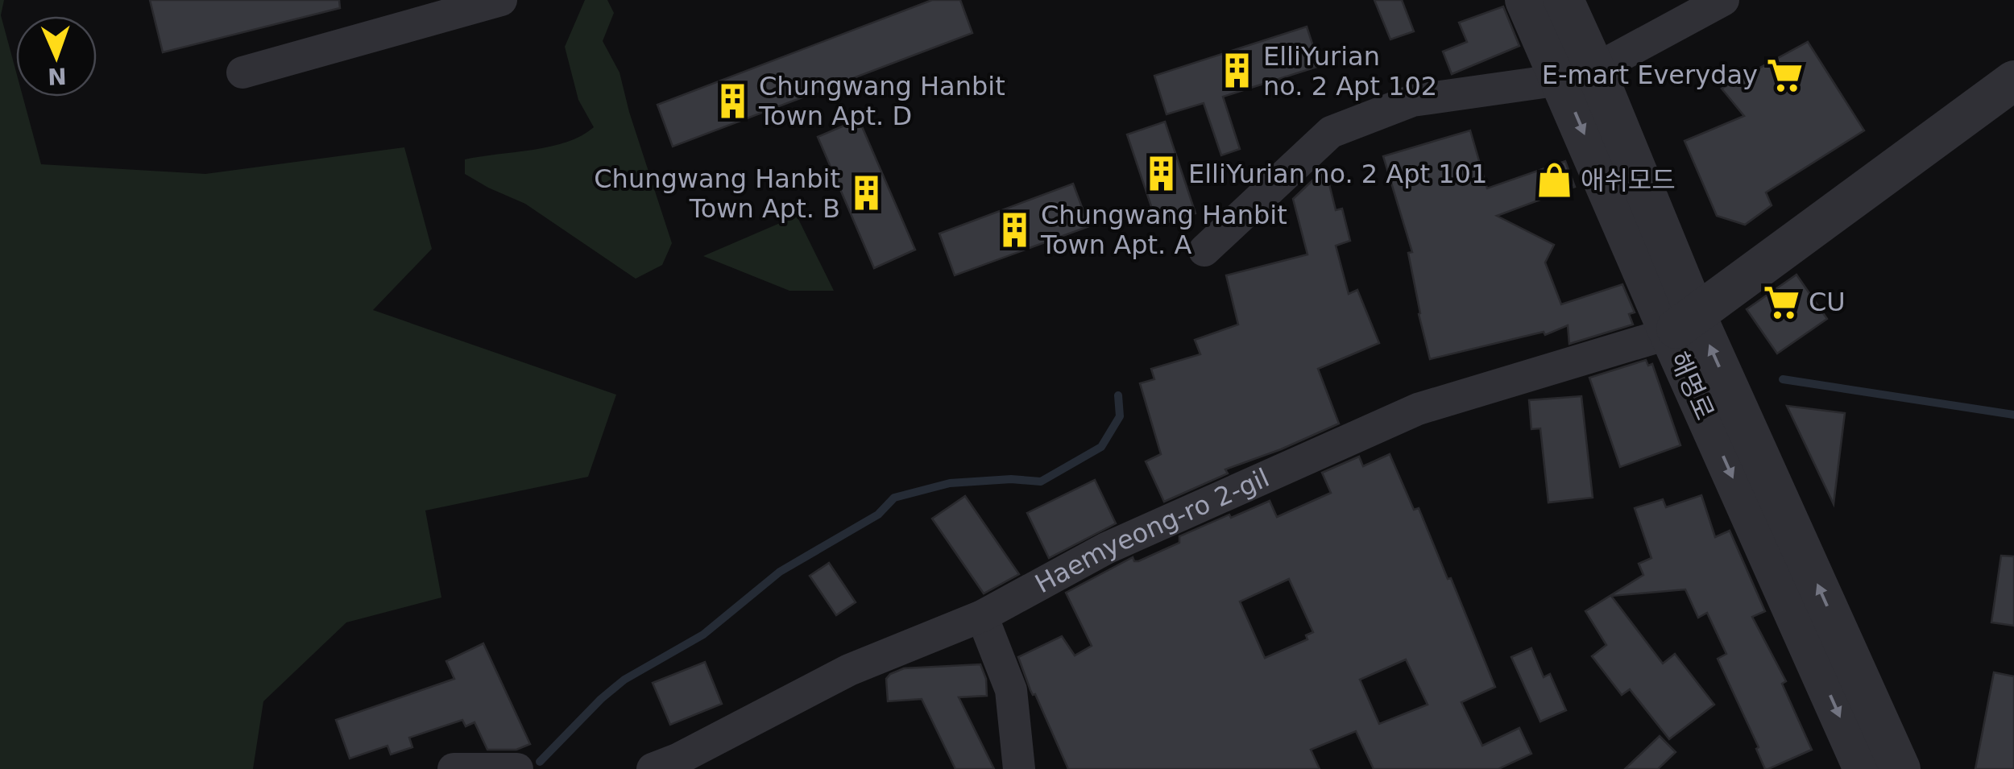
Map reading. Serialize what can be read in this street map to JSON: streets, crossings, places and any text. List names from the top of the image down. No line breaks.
{"streets":{"street":["해명로","Haemyeong-ro 2-gil"]},"crossings":[["해명로","Haemyeong-ro 2-gil"]],"places":{"building":["ElliYurian no. 2 Apt 102","Chungwang Hanbit Town Apt. D","ElliYurian no. 2 Apt 101","Chungwang Hanbit Town Apt. B","Chungwang Hanbit Town Apt. A"],"supermarket":["E-mart Everyday","CU"],"shop":["애쉬모드"]},"north":"bottom"}
